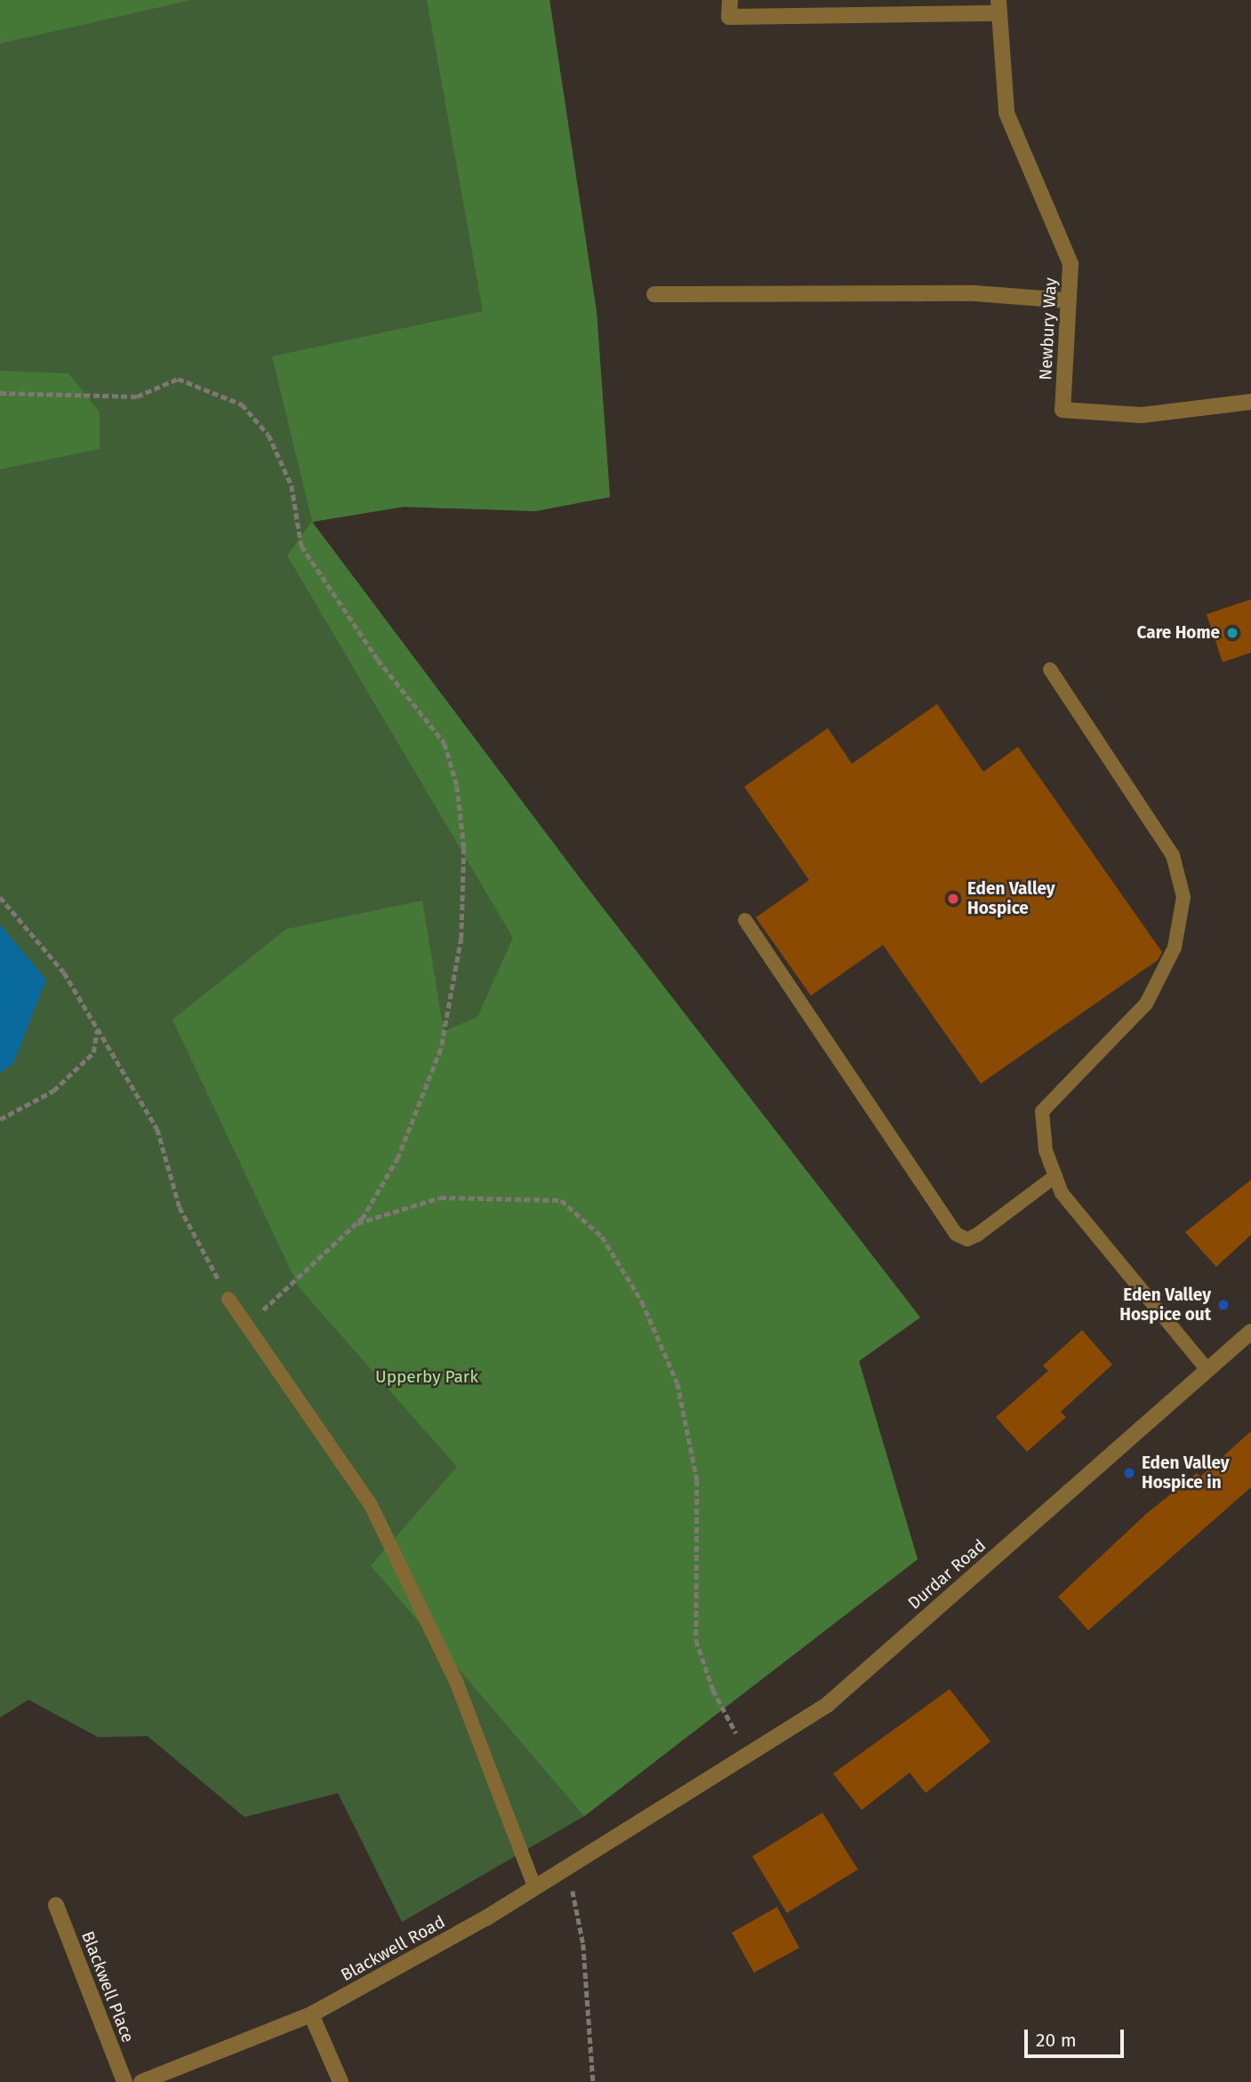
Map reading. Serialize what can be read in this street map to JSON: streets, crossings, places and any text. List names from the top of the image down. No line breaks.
{"streets":{"street":["Newbury Way","Durdar Road","Blackwell Road","Blackwell Place"]},"crossings":[["Durdar Road","Blackwell Road"]],"parks":["Upperby Park"],"places":["Care Home","Eden Valley Hospice","Eden Valley Hospice out","Eden Valley Hospice in"],"scale_bar":"20 m"}
